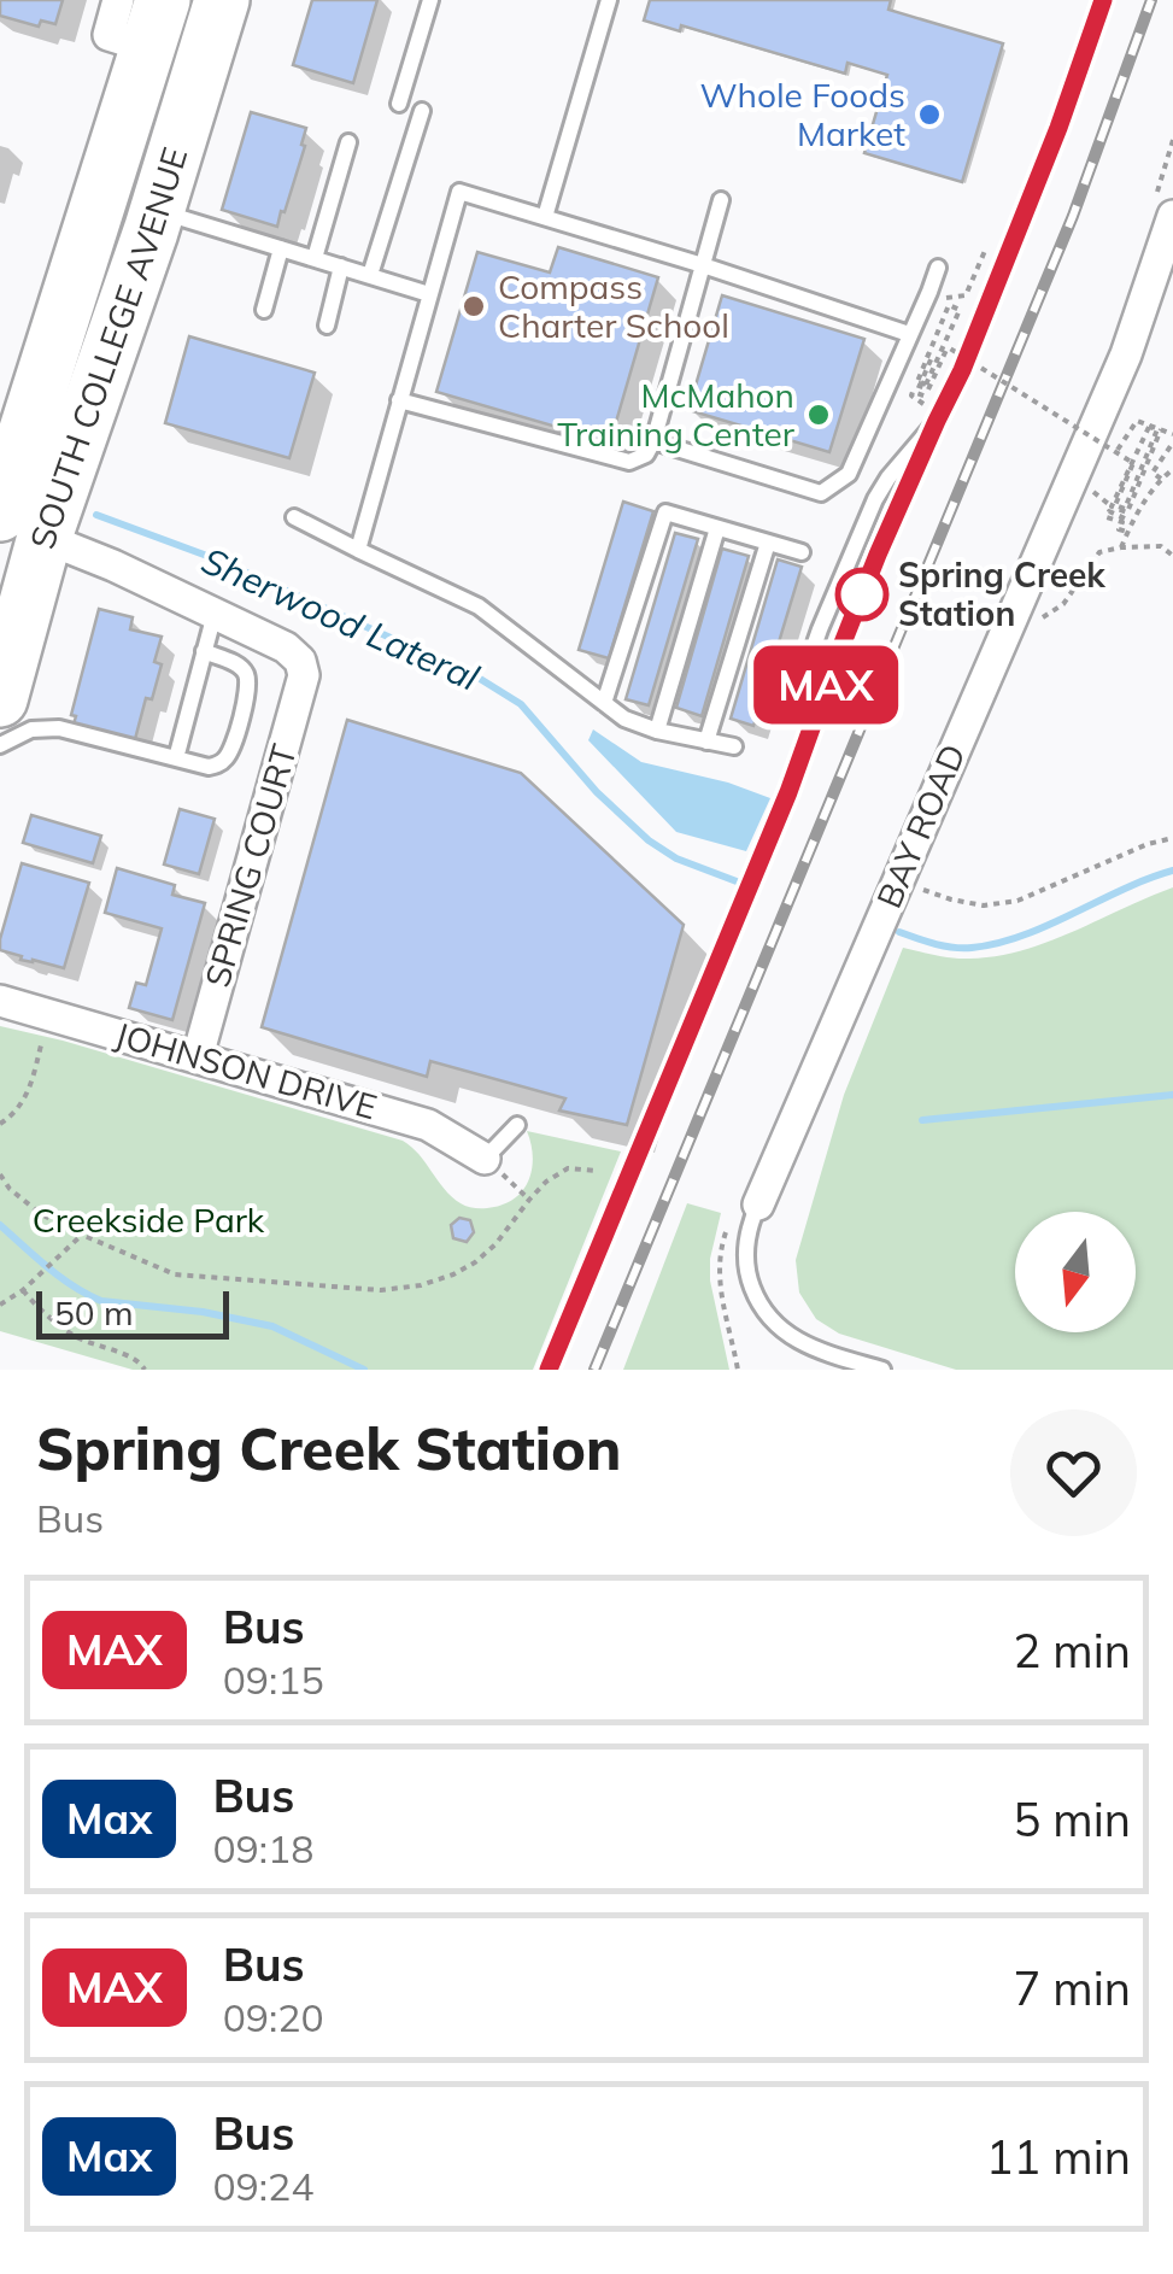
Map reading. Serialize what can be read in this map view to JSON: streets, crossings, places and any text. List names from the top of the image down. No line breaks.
{"streets":{"highway":["SOUTH COLLEGE AVENUE"],"street":["BAY ROAD","SPRING COURT","JOHNSON DRIVE"]},"crossings":[["SPRING COURT","JOHNSON DRIVE"]],"water":["Sherwood Lateral"],"parks":["Creekside Park"],"places":["Whole Foods Market","Compass Charter School","McMahon Training Center","Spring Creek Station"],"lines":["bus line MAX"],"scale_bar":"50 m","north":"bottom","page":{"on_map":"MAX","scale":"50 m","heading":["Spring Creek Station","Bus"],"list":[{"mark":"MAX","name":"Bus","note":"09:15","value":"2 min"},{"mark":"Max","name":"Bus","note":"09:18","value":"5 min"},{"mark":"MAX","name":"Bus","note":"09:20","value":"7 min"},{"mark":"Max","name":"Bus","note":"09:24","value":"11 min"}]}}
